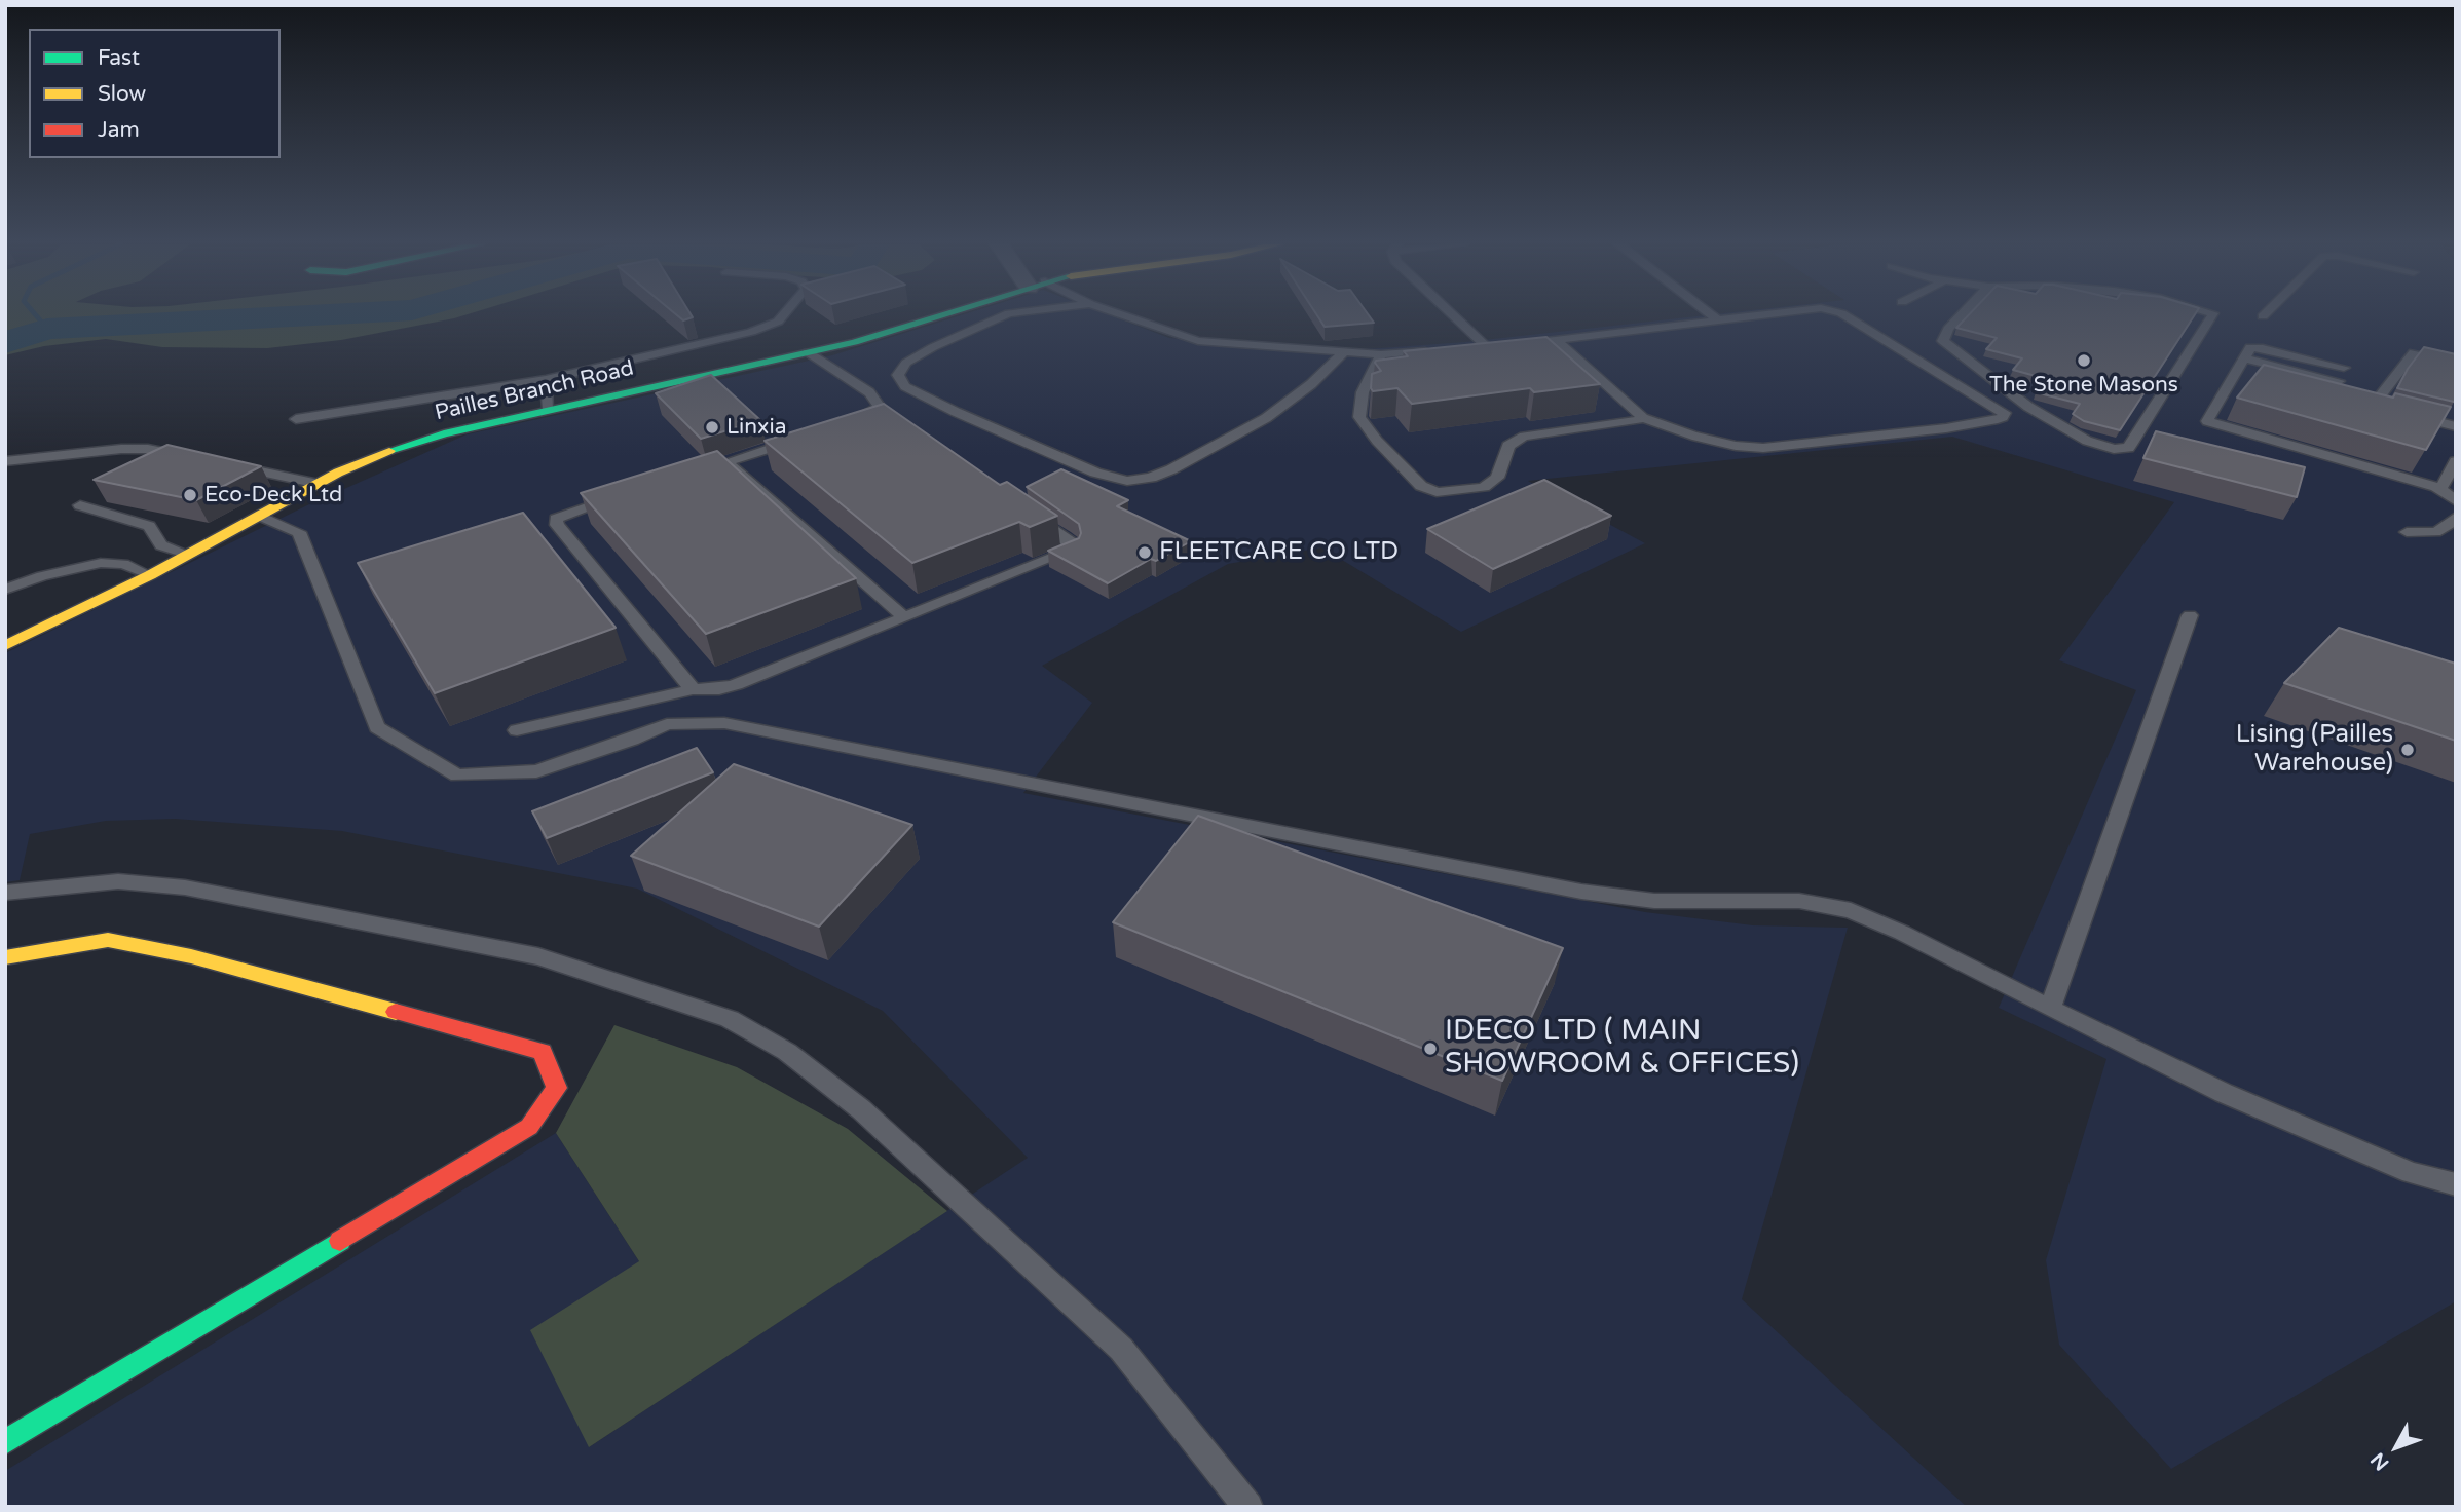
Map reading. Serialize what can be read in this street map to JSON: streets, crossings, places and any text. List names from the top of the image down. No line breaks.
{"streets":{"main road":["Pailles Branch Road"]},"places":["The Stone Masons","Linxia","Eco-Deck Ltd","FLEETCARE CO LTD","Lising (Pailles Warehouse)","IDECO LTD ( MAIN SHOWROOM & OFFICES)"],"legend":["Fast","Slow","Jam"],"north":"bottom left"}
